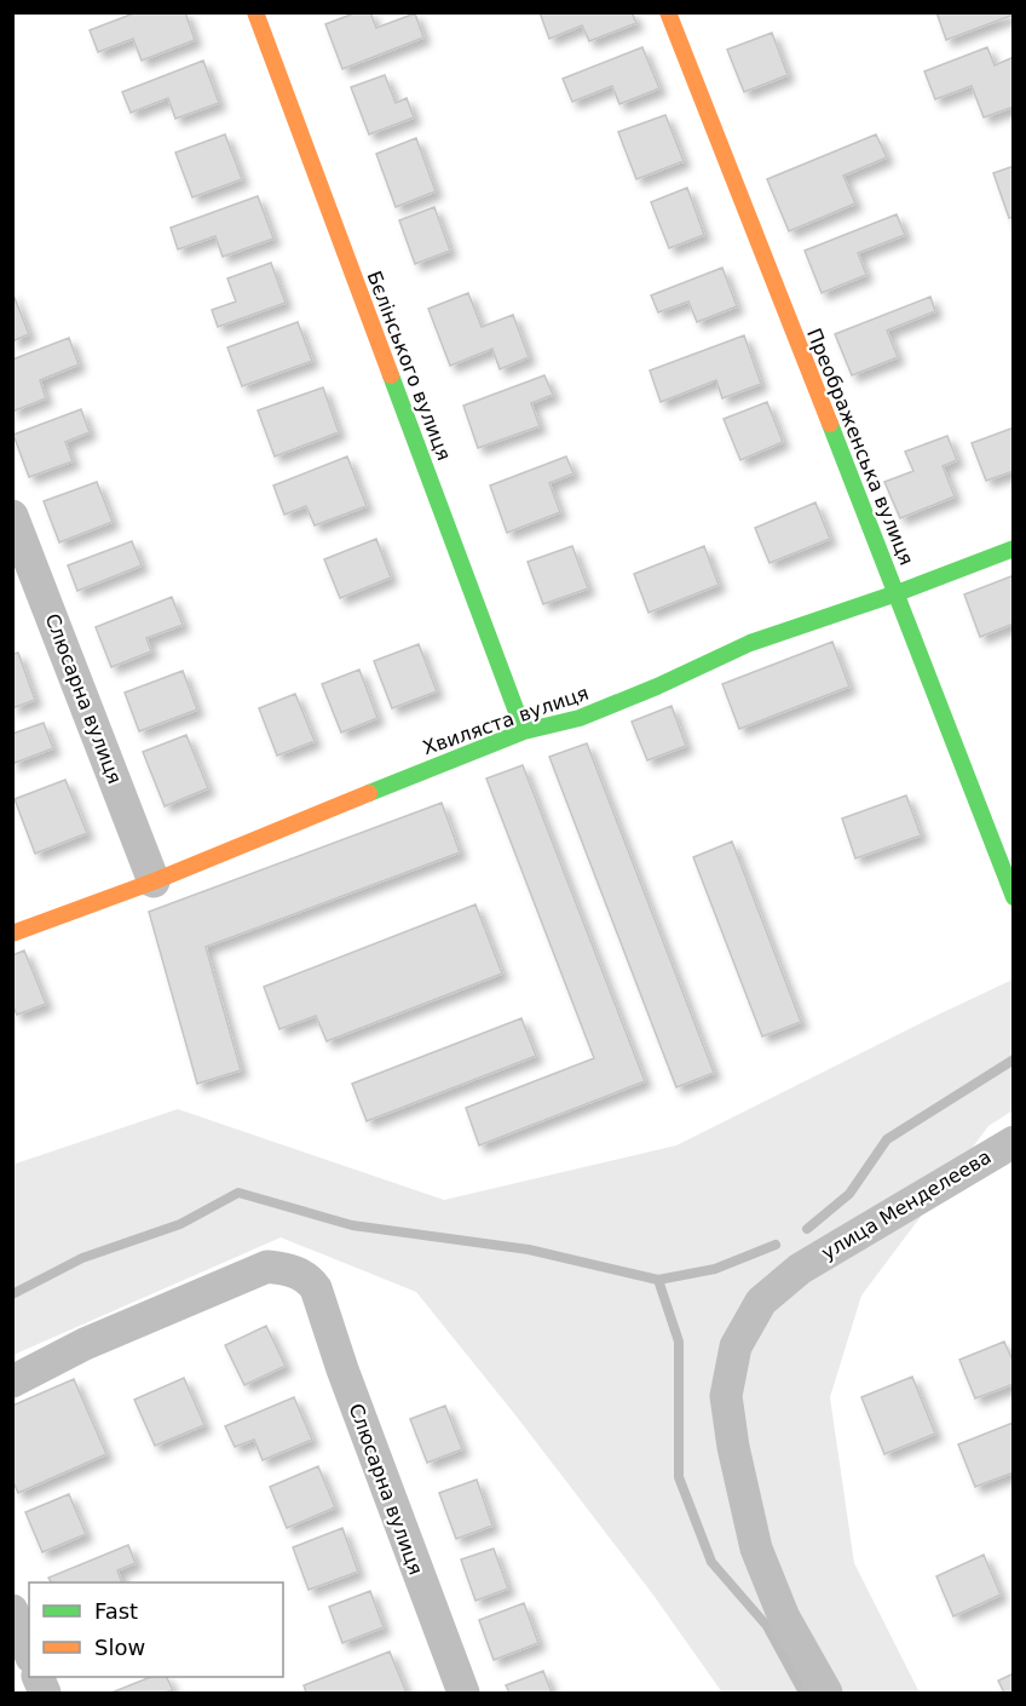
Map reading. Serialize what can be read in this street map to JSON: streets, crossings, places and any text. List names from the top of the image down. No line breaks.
{"streets":{"street":["Бєлінського вулиця","Преображенська вулиця","Слюсарна вулиця","Хвиляста вулиця","улица Менделеева"]},"crossings":[["Бєлінського вулиця","Хвиляста вулиця"],["Преображенська вулиця","Хвиляста вулиця"],["Слюсарна вулиця","Хвиляста вулиця"]],"legend":["Fast","Slow"]}
